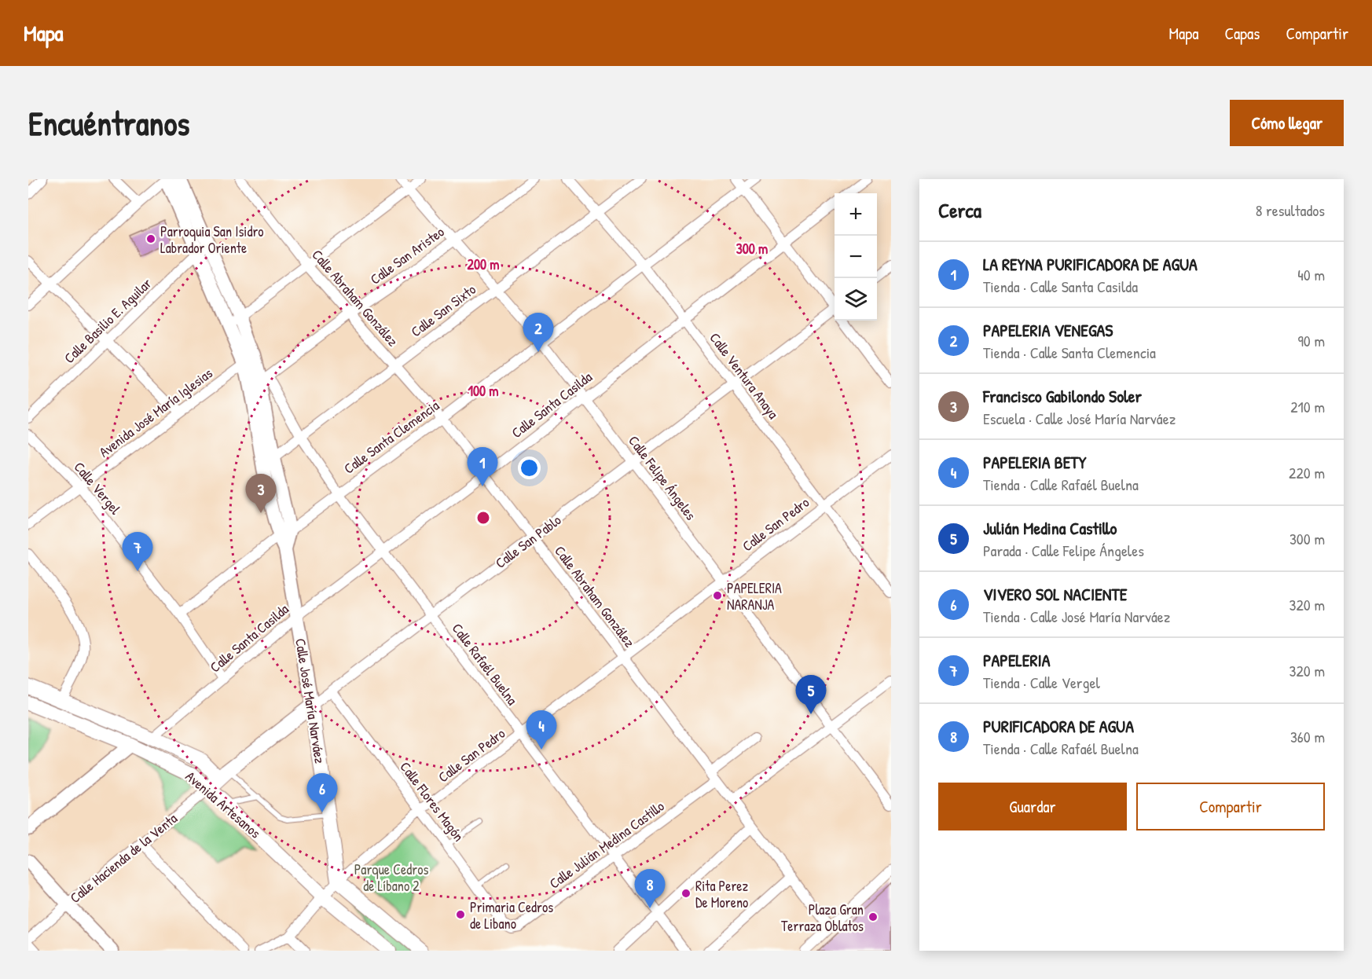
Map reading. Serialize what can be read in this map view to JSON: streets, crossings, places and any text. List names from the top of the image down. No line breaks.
{"streets":{"main road":["Calle San Pablo","Calle José María Narváez","Avenida Artesanos","Calle Hacienda de la Venta"],"street":["Calle San Aristeo","Calle Abraham González","Calle San Sixto","Calle Basilio E. Aguilar","Calle Ventura Anaya","Calle Santa Casilda","Avenida José María Iglesias","Calle Santa Clemencia","Calle Felipe Ángeles","Calle Vergel","Calle San Pedro","Calle Rafaél Buelna","Calle Flores Magón","Calle Julián Medina Castillo"]},"crossings":[["Calle San Aristeo","Calle Abraham González"],["Calle San Aristeo","Calle Felipe Ángeles"],["Calle San Aristeo","Calle Rafaél Buelna"],["Calle San Aristeo","Calle José María Narváez"],["Calle Abraham González","Calle San Sixto"],["Calle Abraham González","Calle Santa Casilda"],["Calle Abraham González","Calle Santa Clemencia"],["Calle Abraham González","Calle San Pedro"],["Calle Abraham González","Calle San Pablo"],["Calle Abraham González","Calle Julián Medina Castillo"],["Calle San Sixto","Calle Ventura Anaya"],["Calle San Sixto","Calle Felipe Ángeles"],["Calle San Sixto","Calle Rafaél Buelna"],["Calle San Sixto","Calle José María Narváez"],["Calle Basilio E. Aguilar","Calle José María Narváez"],["Calle Ventura Anaya","Calle Santa Casilda"],["Calle Ventura Anaya","Calle Santa Clemencia"],["Calle Ventura Anaya","Calle San Pedro"],["Calle Ventura Anaya","Calle San Pablo"],["Calle Santa Casilda","Calle Felipe Ángeles"],["Calle Santa Casilda","Calle Vergel"],["Calle Santa Casilda","Calle Rafaél Buelna"],["Calle Santa Casilda","Calle José María Narváez"],["Avenida José María Iglesias","Calle Vergel"],["Avenida José María Iglesias","Calle José María Narváez"],["Calle Santa Clemencia","Calle Felipe Ángeles"],["Calle Santa Clemencia","Calle Vergel"],["Calle Santa Clemencia","Calle Rafaél Buelna"],["Calle Santa Clemencia","Calle José María Narváez"],["Calle Felipe Ángeles","Calle San Pedro"],["Calle Felipe Ángeles","Calle San Pablo"],["Calle San Pedro","Calle Rafaél Buelna"],["Calle San Pedro","Calle José María Narváez"],["Calle San Pedro","Calle Flores Magón"],["Calle San Pedro","Avenida Artesanos"],["Calle San Pablo","Calle Rafaél Buelna"],["Calle San Pablo","Calle José María Narváez"],["Calle San Pablo","Calle Flores Magón"],["Calle San Pablo","Calle Hacienda de la Venta"],["Calle Rafaél Buelna","Calle José María Narváez"],["Calle Rafaél Buelna","Calle Julián Medina Castillo"],["Calle Flores Magón","Calle Julián Medina Castillo"],["Avenida Artesanos","Calle Hacienda de la Venta"]],"parks":["Parque Cedros de Líbano 2"],"places":["Parroquia San Isidro Labrador Oriente","PAPELERIA NARANJA","Rita Perez De Moreno","Primaria Cedros de Libano","Plaza Gran Terraza Oblatos"],"page":{"header":"Mapa","nav":["Mapa","Capas","Compartir"],"buttons":["Cómo llegar",["Guardar","Compartir"]],"title":"Encuéntranos","heading":["Cerca","8 resultados"],"map_buttons":["+","−"],"list":[{"mark":"1","name":"LA REYNA PURIFICADORA DE AGUA","note":"Tienda · Calle Santa Casilda","value":"40 m"},{"mark":"2","name":"PAPELERIA VENEGAS","note":"Tienda · Calle Santa Clemencia","value":"90 m"},{"mark":"3","name":"Francisco Gabilondo Soler","note":"Escuela · Calle José María Narváez","value":"210 m"},{"mark":"4","name":"PAPELERIA BETY","note":"Tienda · Calle Rafaél Buelna","value":"220 m"},{"mark":"5","name":"Julián Medina Castillo","note":"Parada · Calle Felipe Ángeles","value":"300 m"},{"mark":"6","name":"VIVERO SOL NACIENTE","note":"Tienda · Calle José María Narváez","value":"320 m"},{"mark":"7","name":"PAPELERIA","note":"Tienda · Calle Vergel","value":"320 m"},{"mark":"8","name":"PURIFICADORA DE AGUA","note":"Tienda · Calle Rafaél Buelna","value":"360 m"}],"pins":["2","1","3","7","5","4","6","8"]},"rings":["300 m","200 m","100 m"]}
